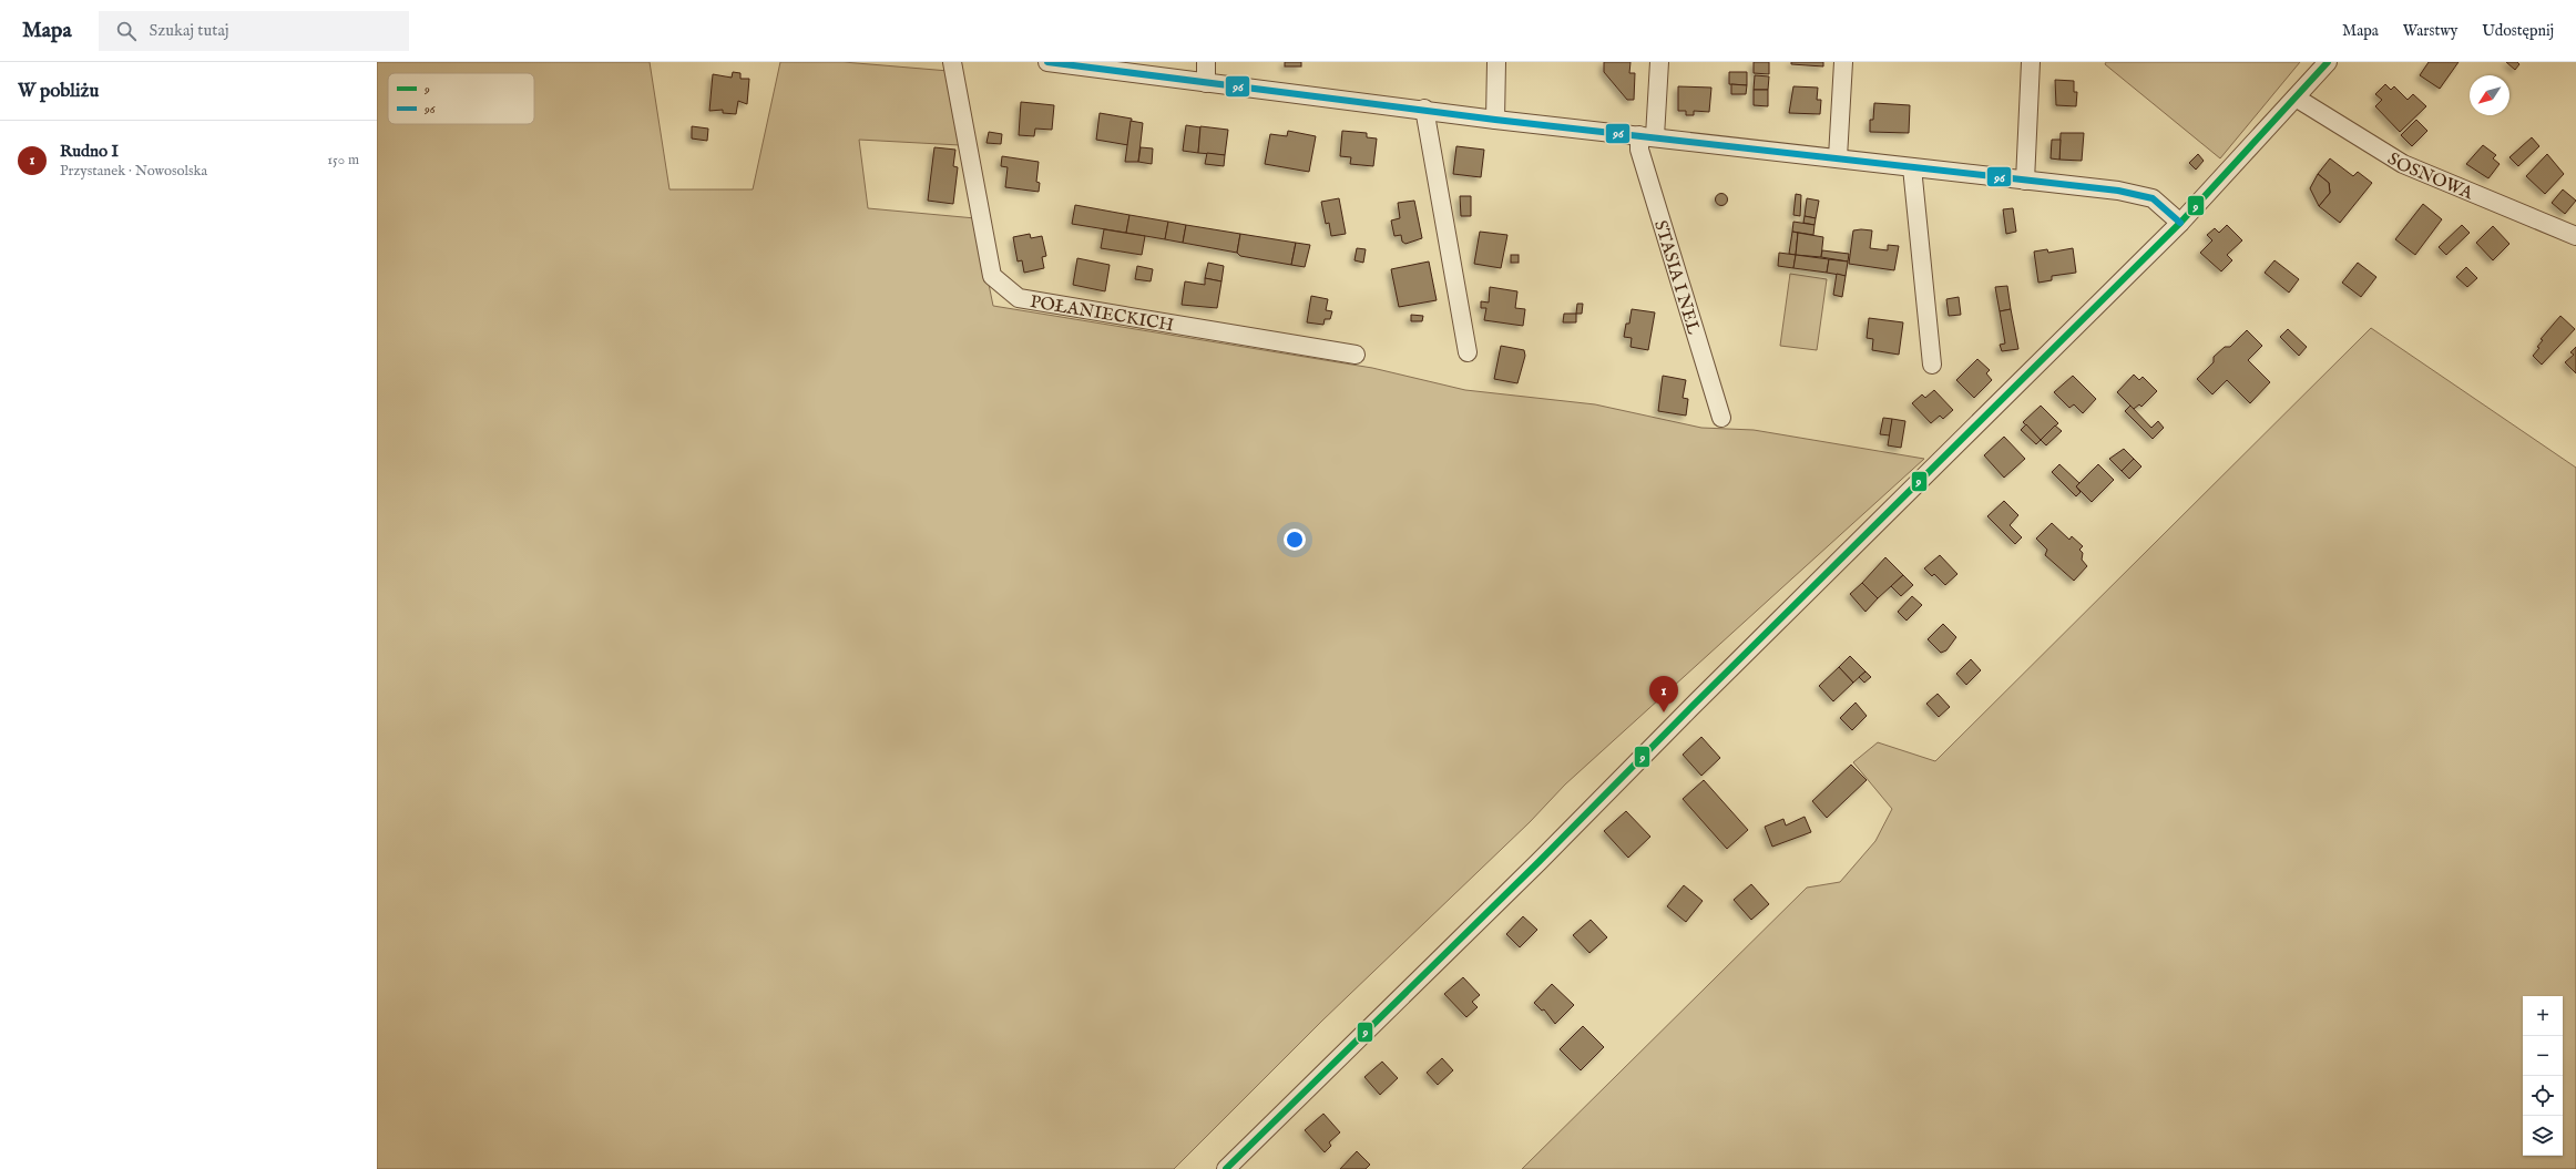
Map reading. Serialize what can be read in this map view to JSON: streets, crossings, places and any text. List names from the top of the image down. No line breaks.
{"streets":{"street":["SOSNOWA","STASIA I NEL","POŁANIECKICH"]},"lines":["transit line 9","transit line 96"],"legend":["9","96"],"north":"bottom left","page":{"header":"Mapa","search":"Szukaj tutaj","nav":["Mapa","Warstwy","Udostępnij"],"heading":"W pobliżu","list":[{"mark":"1","name":"Rudno I","note":"Przystanek · Nowosolska","value":"150 m"}],"pins":"1","map_buttons":["+","−"]}}
